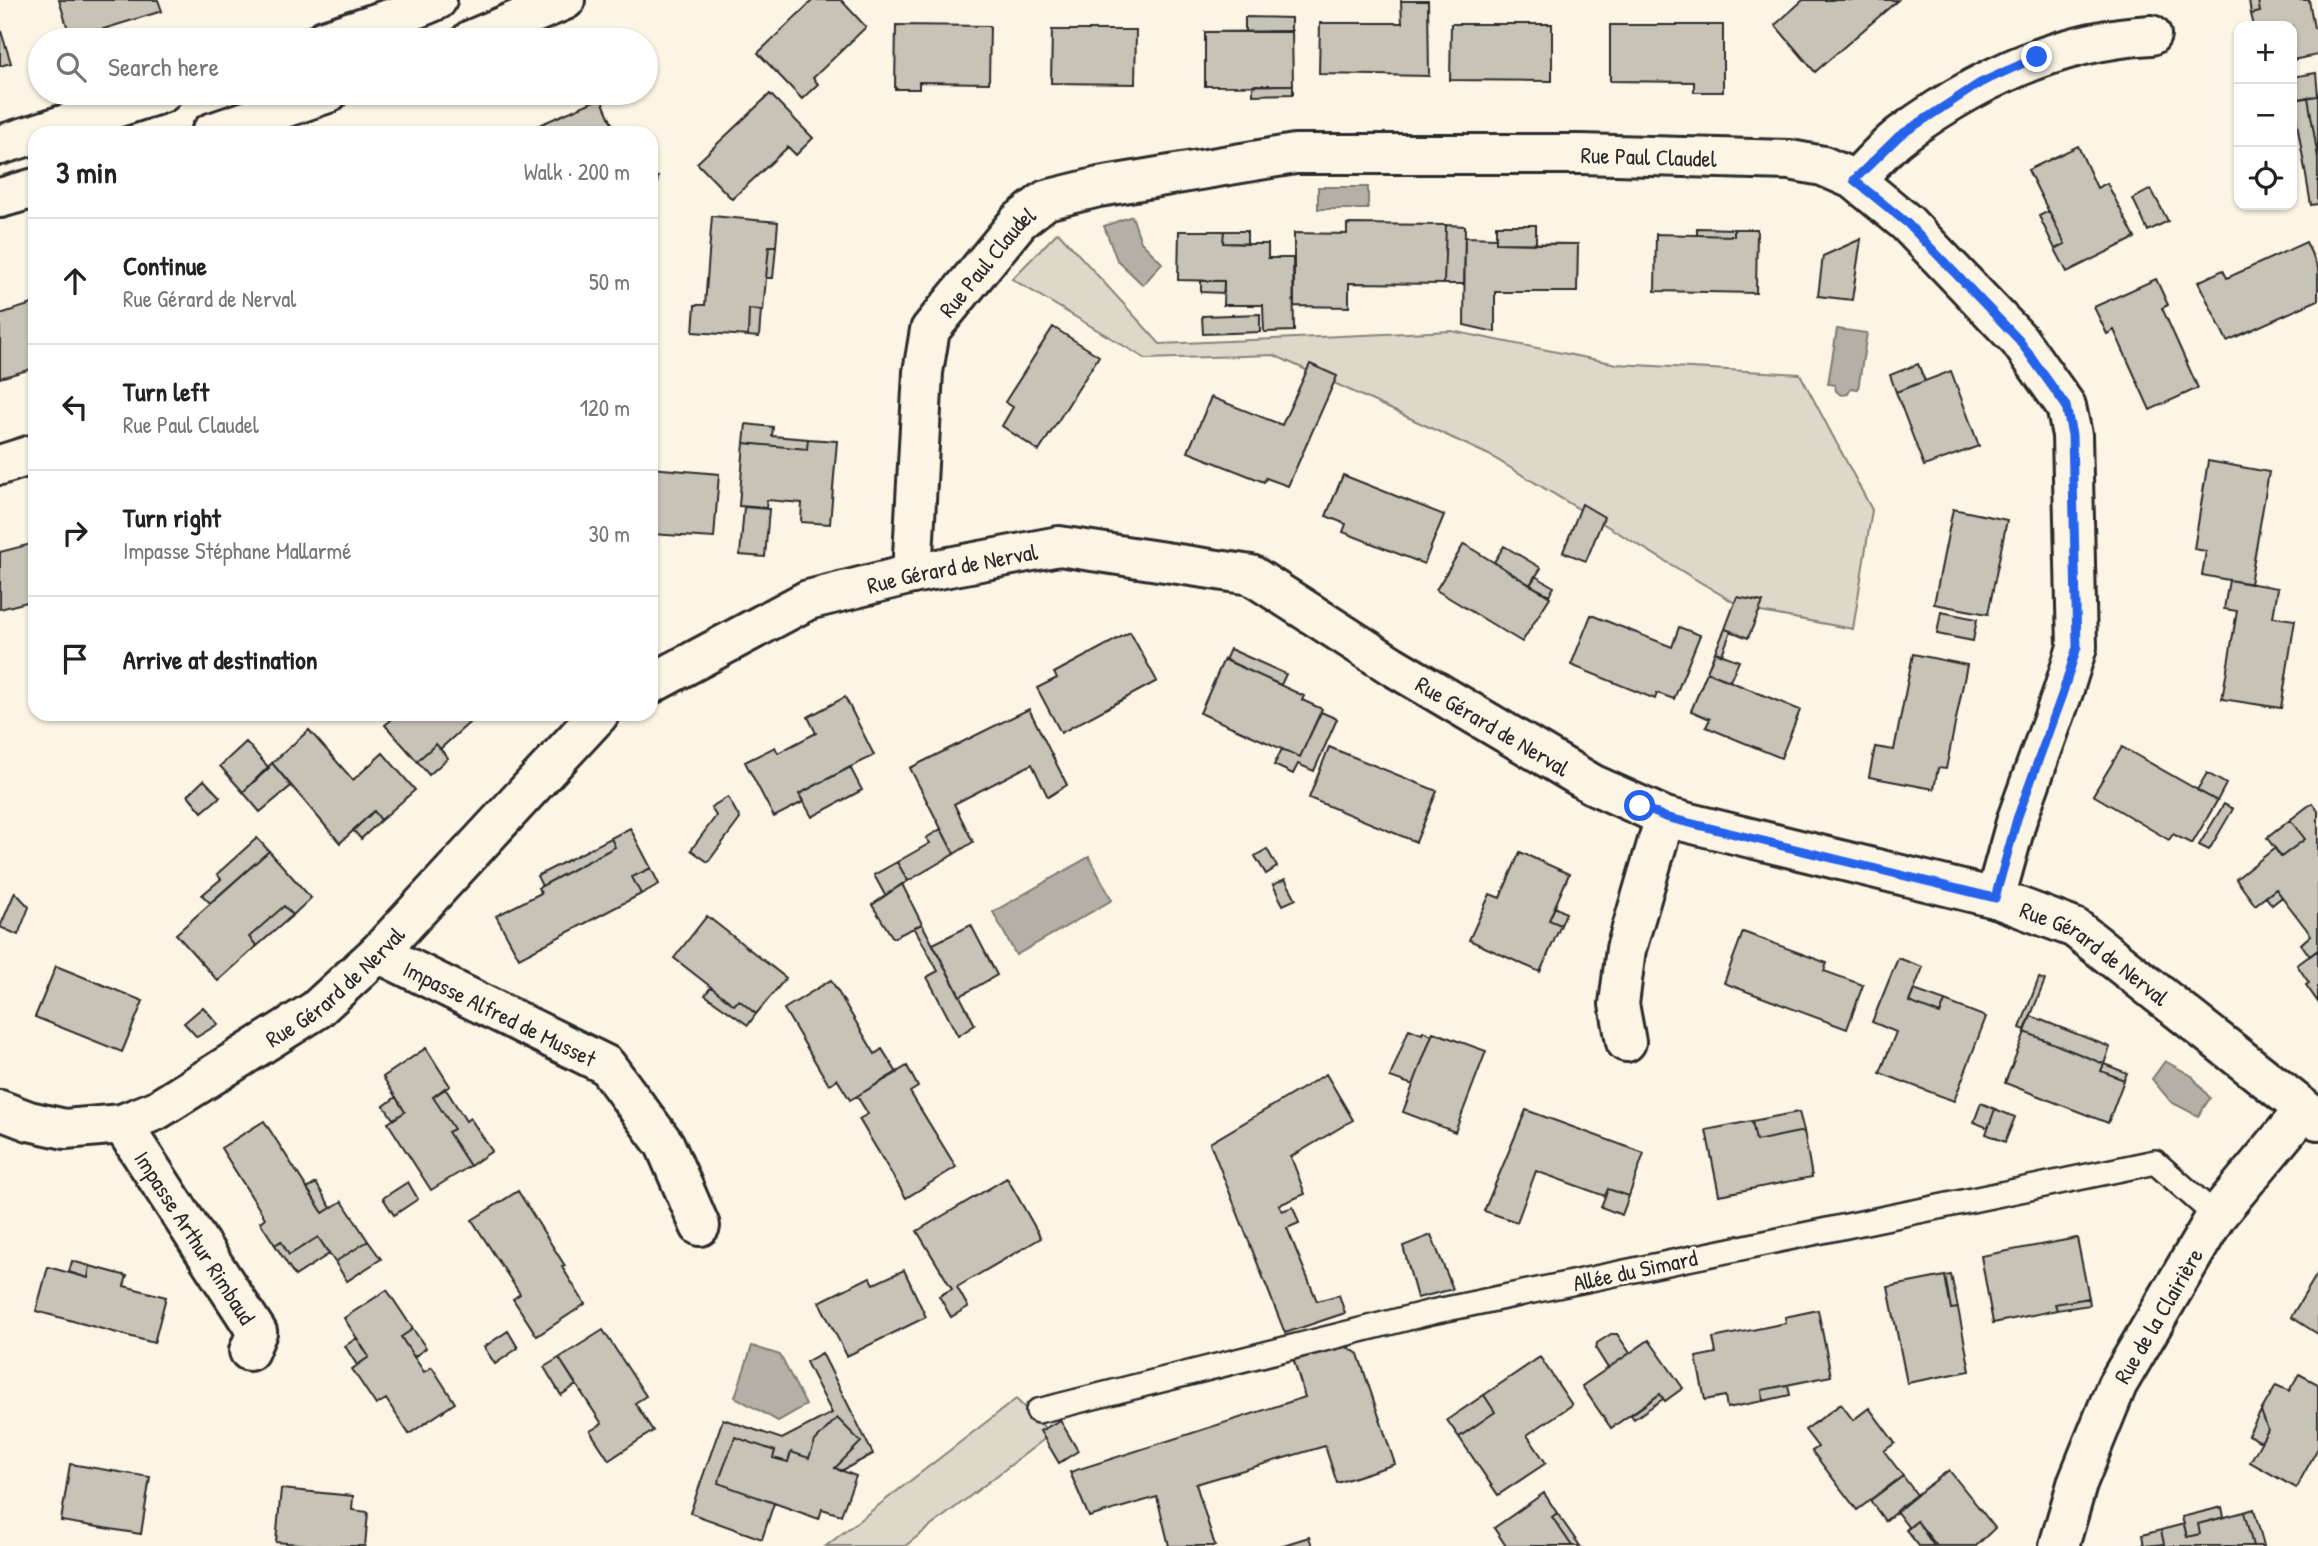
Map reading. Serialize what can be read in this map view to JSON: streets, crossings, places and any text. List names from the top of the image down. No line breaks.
{"streets":{"street":["Rue Paul Claudel","Rue Gérard de Nerval","Impasse Alfred de Musset","Impasse Arthur Rimbaud","Rue de la Clairière"],"lane":["Allée du Simard"]},"crossings":[["Rue Paul Claudel","Rue Gérard de Nerval"],["Rue Gérard de Nerval","Impasse Alfred de Musset"],["Rue Gérard de Nerval","Impasse Arthur Rimbaud"],["Rue Gérard de Nerval","Rue de la Clairière"],["Allée du Simard","Rue de la Clairière"]],"page":{"map_buttons":["+","−"],"search":"Search here","heading":["3 min","Walk · 200 m"],"list":[["Continue","Rue Gérard de Nerval","50 m"],["Turn left","Rue Paul Claudel","120 m"],["Turn right","Impasse Stéphane Mallarmé","30 m"],"Arrive at destination"]}}
